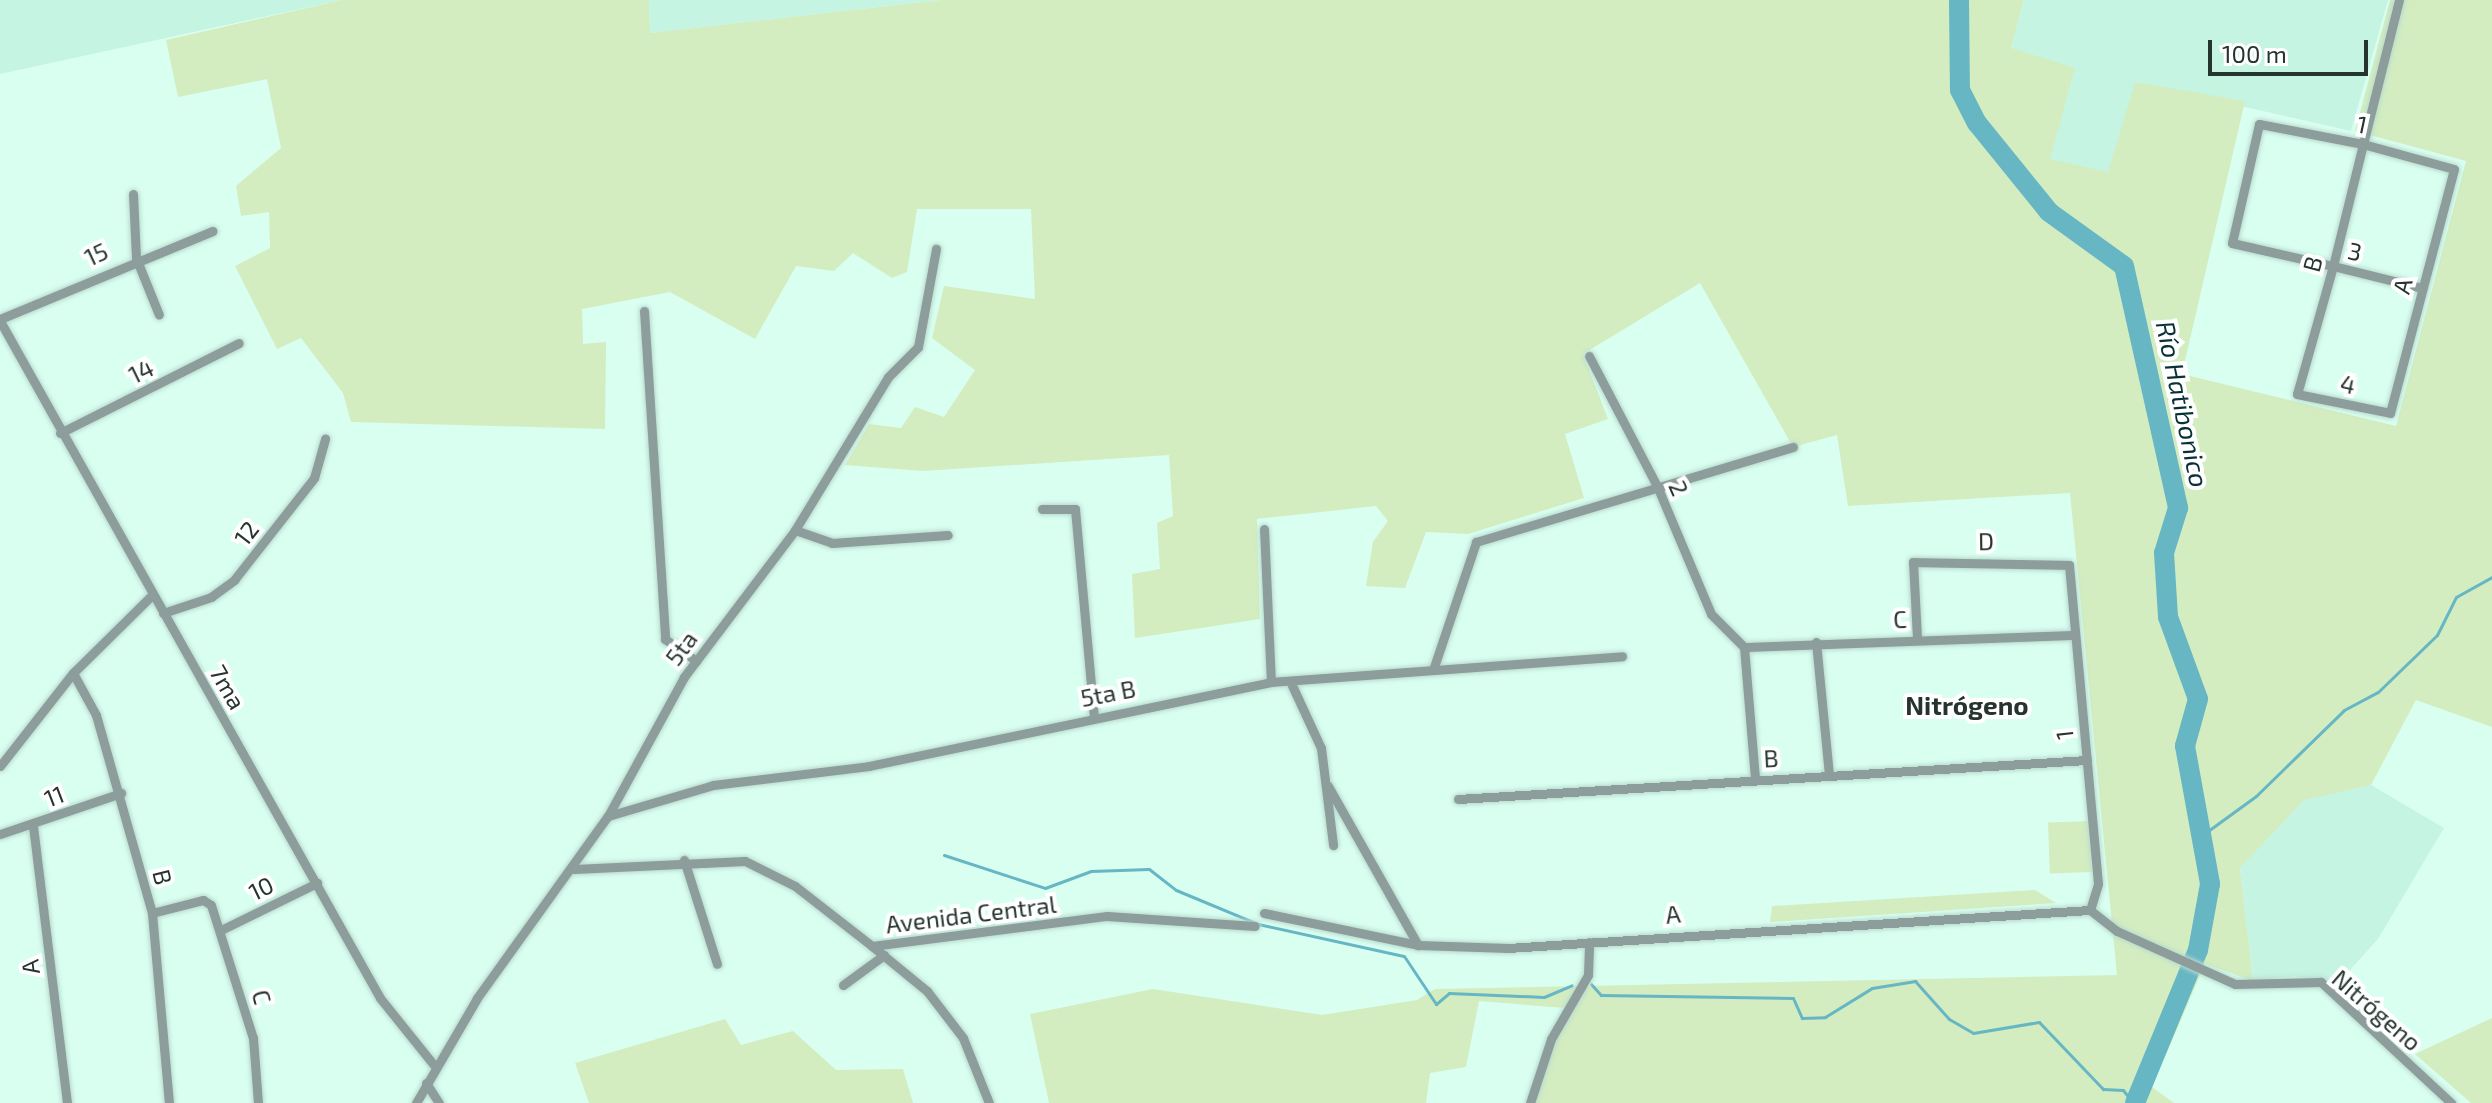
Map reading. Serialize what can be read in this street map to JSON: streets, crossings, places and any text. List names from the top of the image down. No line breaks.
{"streets":{"street":["1","3","15","B","A","14","4","2","12","D","C","5ta","7ma","5ta B","11","10","Avenida Central","Nitrógeno"]},"crossings":[["1","3"],["1","B"],["1","A"],["1","D"],["1","C"],["1","Nitrógeno"],["3","B"],["3","A"],["15","7ma"],["B","4"],["B","C"],["B","11"],["A","4"],["A","11"],["A","Nitrógeno"],["14","7ma"],["2","C"],["12","7ma"],["D","C"],["C","10"],["5ta","7ma"],["5ta","5ta B"],["5ta","Avenida Central"],["7ma","10"]],"districts":["Nitrógeno"],"water":["Río Hatibonico"],"scale_bar":"100 m"}
